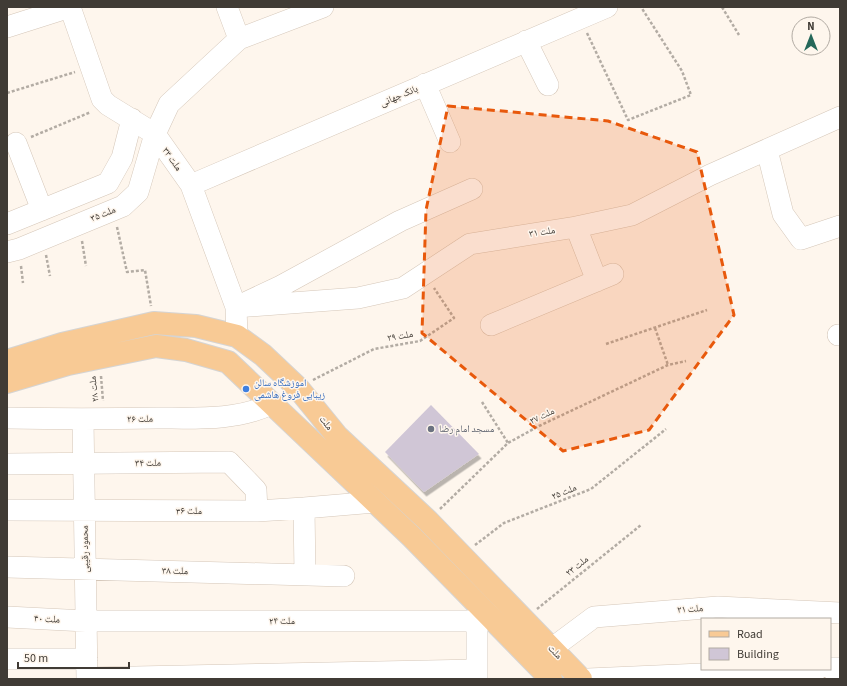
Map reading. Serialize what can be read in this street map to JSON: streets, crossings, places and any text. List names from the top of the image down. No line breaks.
{"streets":{"main road":["ملت"],"street":["بانک جهانی","ملت ۳۳","ملت ۳۵","ملت ۳۱","ملت ۲۶","ملت ۳۴","ملت ۳۶","محمود رقیبی","ملت ۳۸","ملت ۲۱","ملت ۴۰","ملت ۲۴"],"path":["ملت ۲۹","ملت ۲۸","ملت ۲۷","ملت ۲۵","ملت ۲۳"]},"crossings":[["بانک جهانی","ملت ۳۳"],["ملت ۳۳","ملت ۳۵"],["ملت ۳۳","ملت ۳۱"],["ملت ۳۳","ملت"],["ملت ۳۱","ملت ۲۹"],["ملت ۲۹","ملت"],["ملت ۲۸","ملت ۲۶"],["ملت ۲۸","ملت"],["ملت ۲۷","ملت"],["ملت ۲۶","ملت"],["ملت ۲۶","محمود رقیبی"],["ملت","ملت ۲۵"],["ملت","ملت ۳۶"],["ملت","ملت ۲۳"],["ملت","ملت ۲۱"],["ملت","ملت ۲۴"],["ملت ۳۴","ملت ۳۶"],["ملت ۳۴","محمود رقیبی"],["ملت ۳۶","محمود رقیبی"],["محمود رقیبی","ملت ۳۸"],["محمود رقیبی","ملت ۴۰"],["محمود رقیبی","ملت ۲۴"],["ملت ۴۰","ملت ۲۴"]],"places":["اموزشگاه سالن زیبایی فروغ هاشمی","مسجد امام رضا"],"legend":["Road","Building"],"scale_bar":"50 m","north":"top"}
